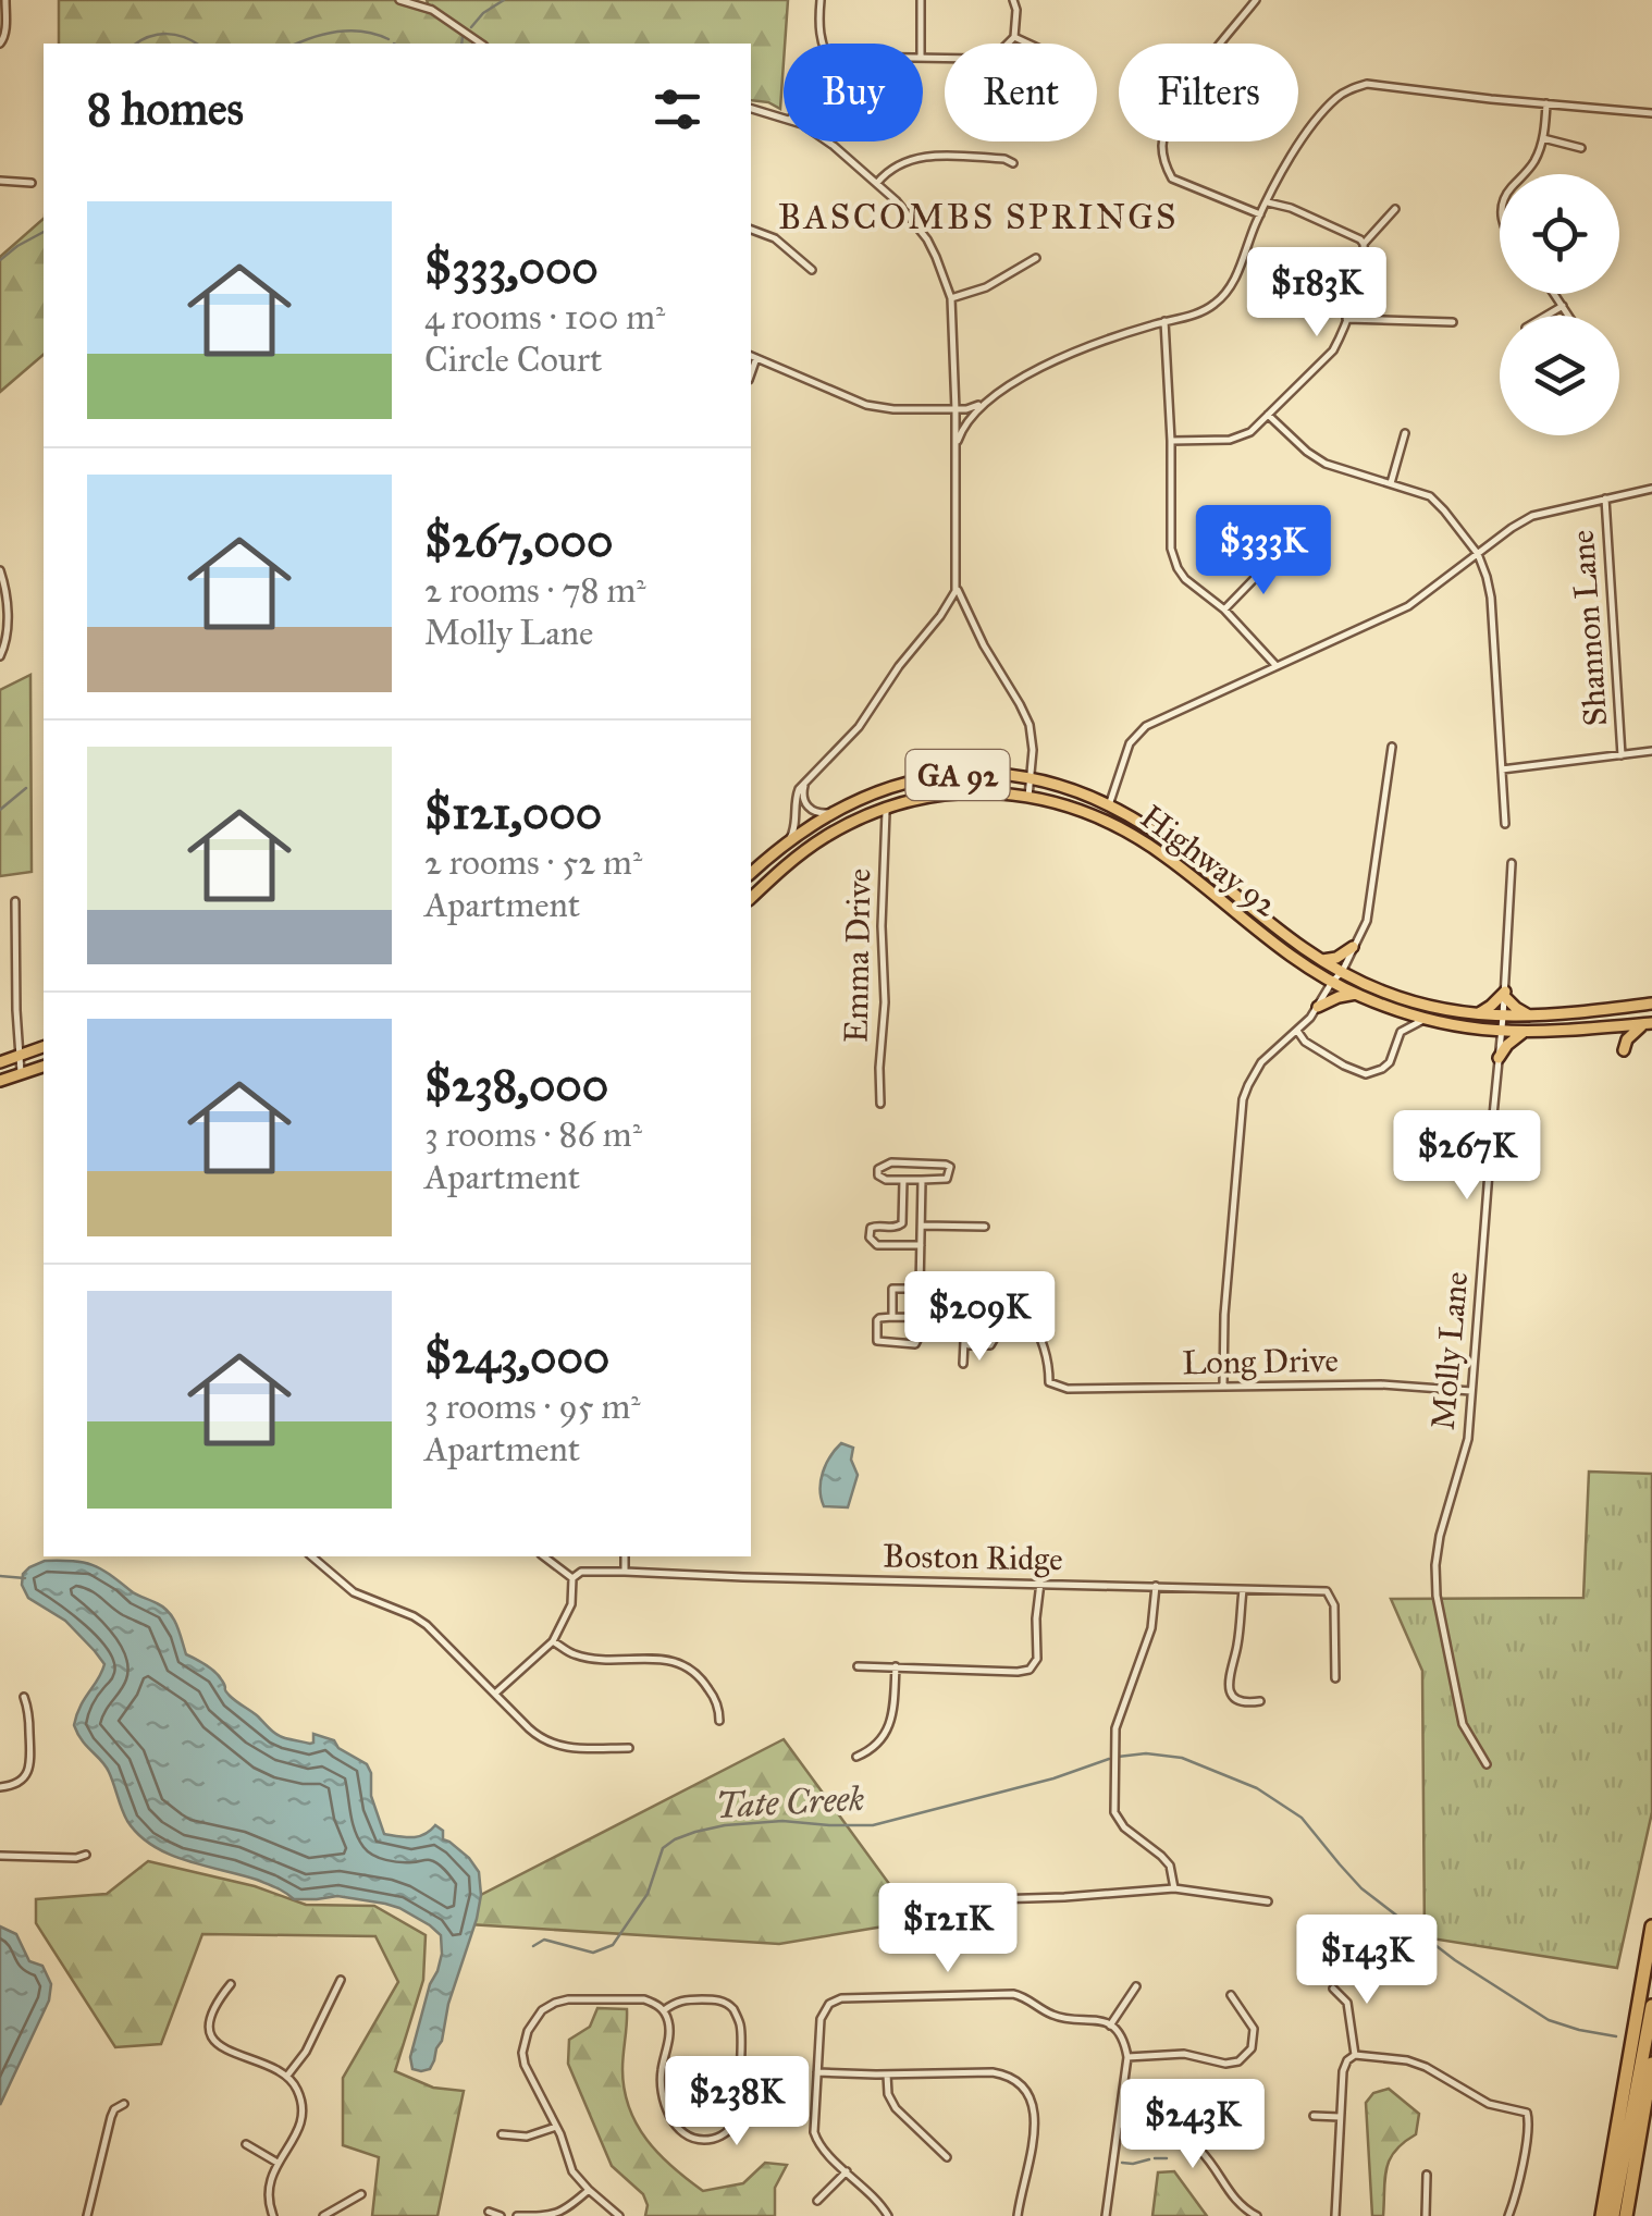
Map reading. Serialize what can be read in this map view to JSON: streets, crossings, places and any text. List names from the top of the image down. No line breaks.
{"streets":{"main road":["GA 92","Highway 92"],"street":["Shannon Lane","Emma Drive","Molly Lane","Long Drive","Boston Ridge"]},"crossings":[["Highway 92","Emma Drive"],["Highway 92","Molly Lane"],["Molly Lane","Long Drive"]],"districts":["BASCOMBS SPRINGS"],"water":["Tate Creek"],"page":{"chip":["Buy","Rent","Filters"],"heading":"8 homes","list":[{"name":"$333,000","note":"4 rooms · 100 m² · Circle Court"},{"name":"$267,000","note":"2 rooms · 78 m² · Molly Lane"},{"name":"$121,000","note":"2 rooms · 52 m² · Apartment"},{"name":"$238,000","note":"3 rooms · 86 m² · Apartment"},{"name":"$243,000","note":"3 rooms · 95 m² · Apartment"}],"price":["$183K","$333K","$267K","$209K","$121K","$143K","$238K","$243K"]}}
